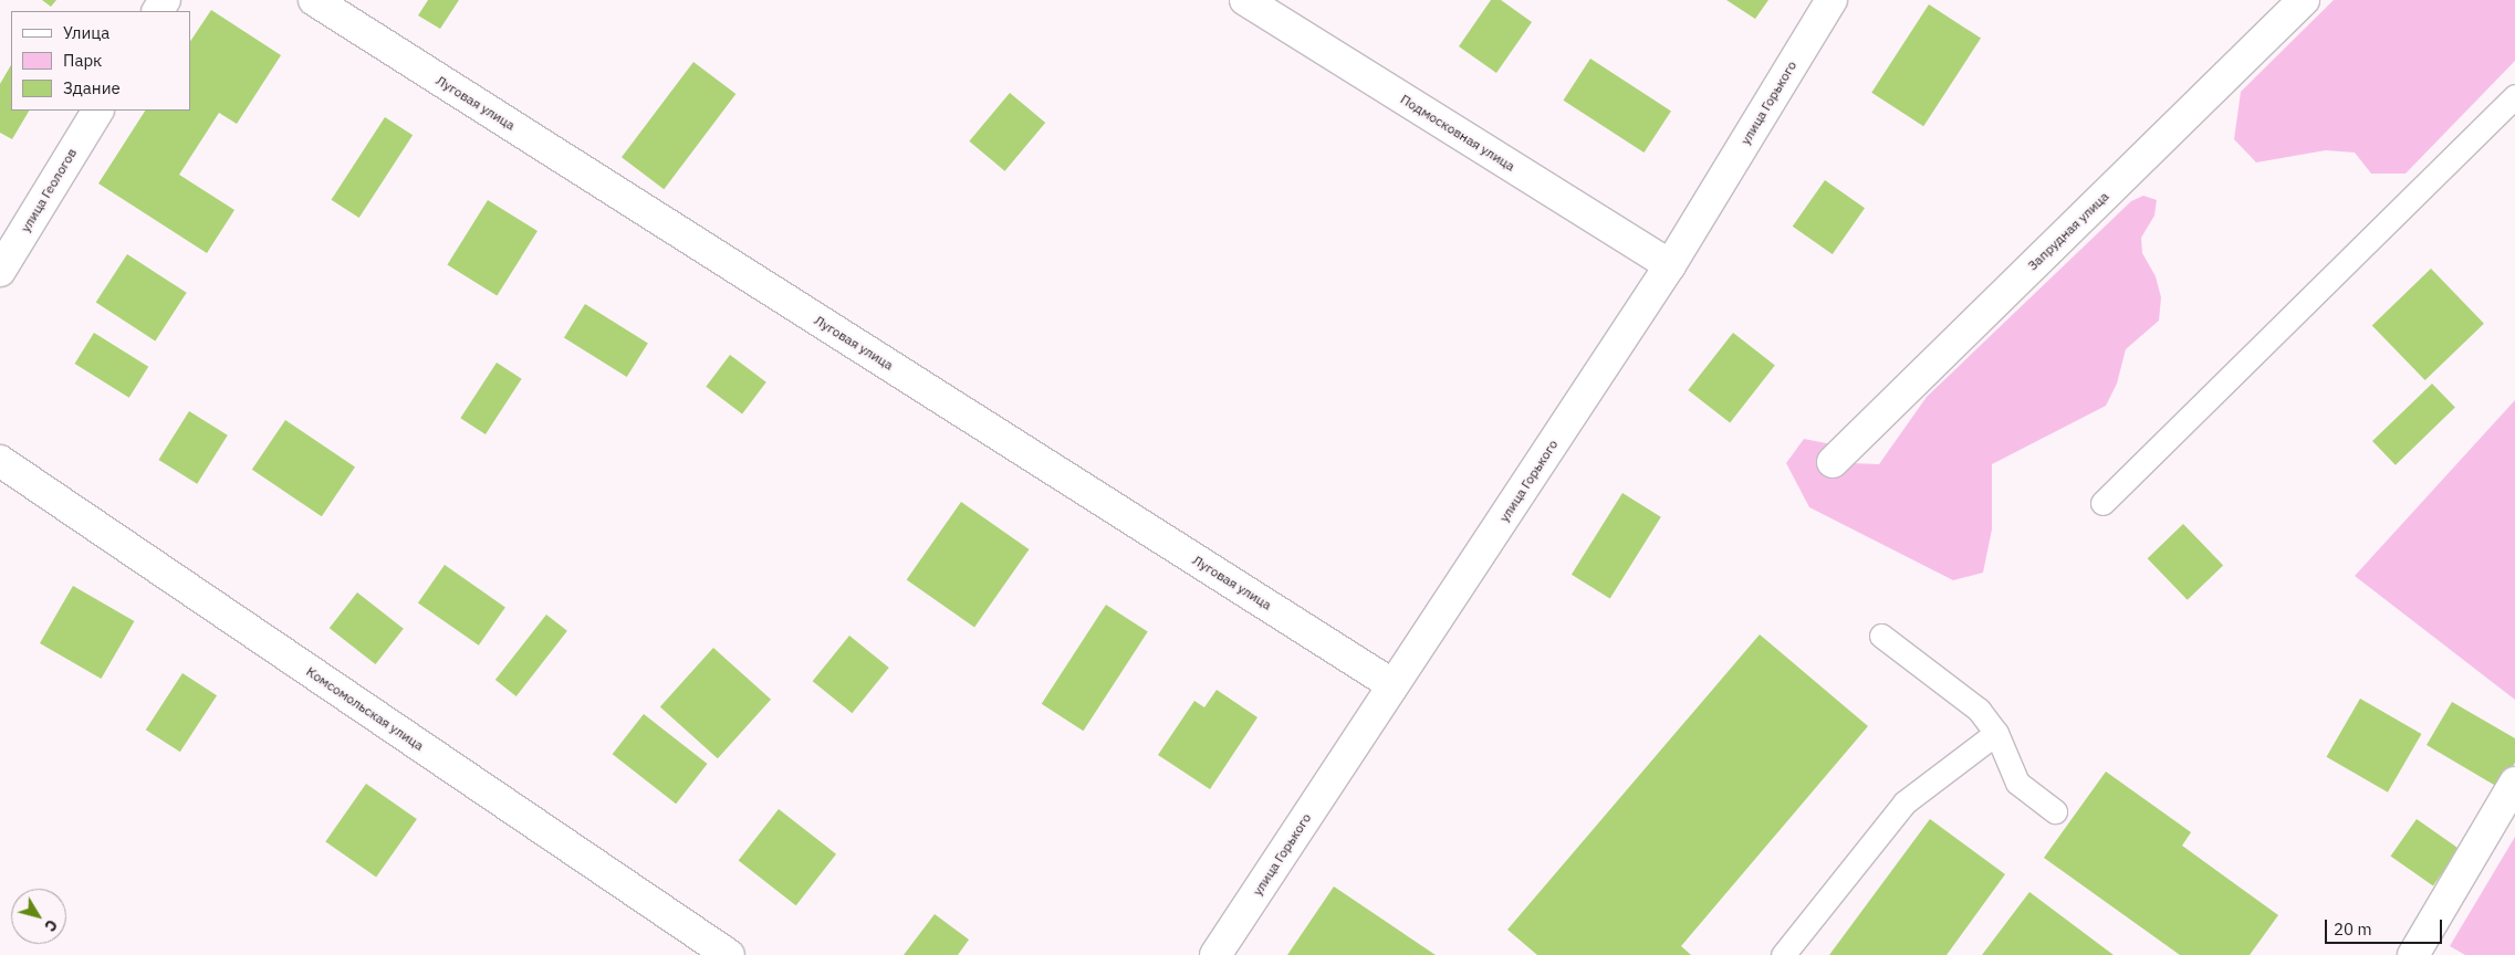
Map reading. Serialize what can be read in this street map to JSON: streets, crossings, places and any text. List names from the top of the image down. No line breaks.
{"streets":{"street":["Луговая улица","улица Горького","Подмосковная улица","улица Геологов","Запрудная улица","Комсомольская улица"]},"crossings":[["Луговая улица","улица Горького"],["улица Горького","Подмосковная улица"]],"legend":["Улица","Парк","Здание"],"scale_bar":"20 m","north":"bottom right"}
